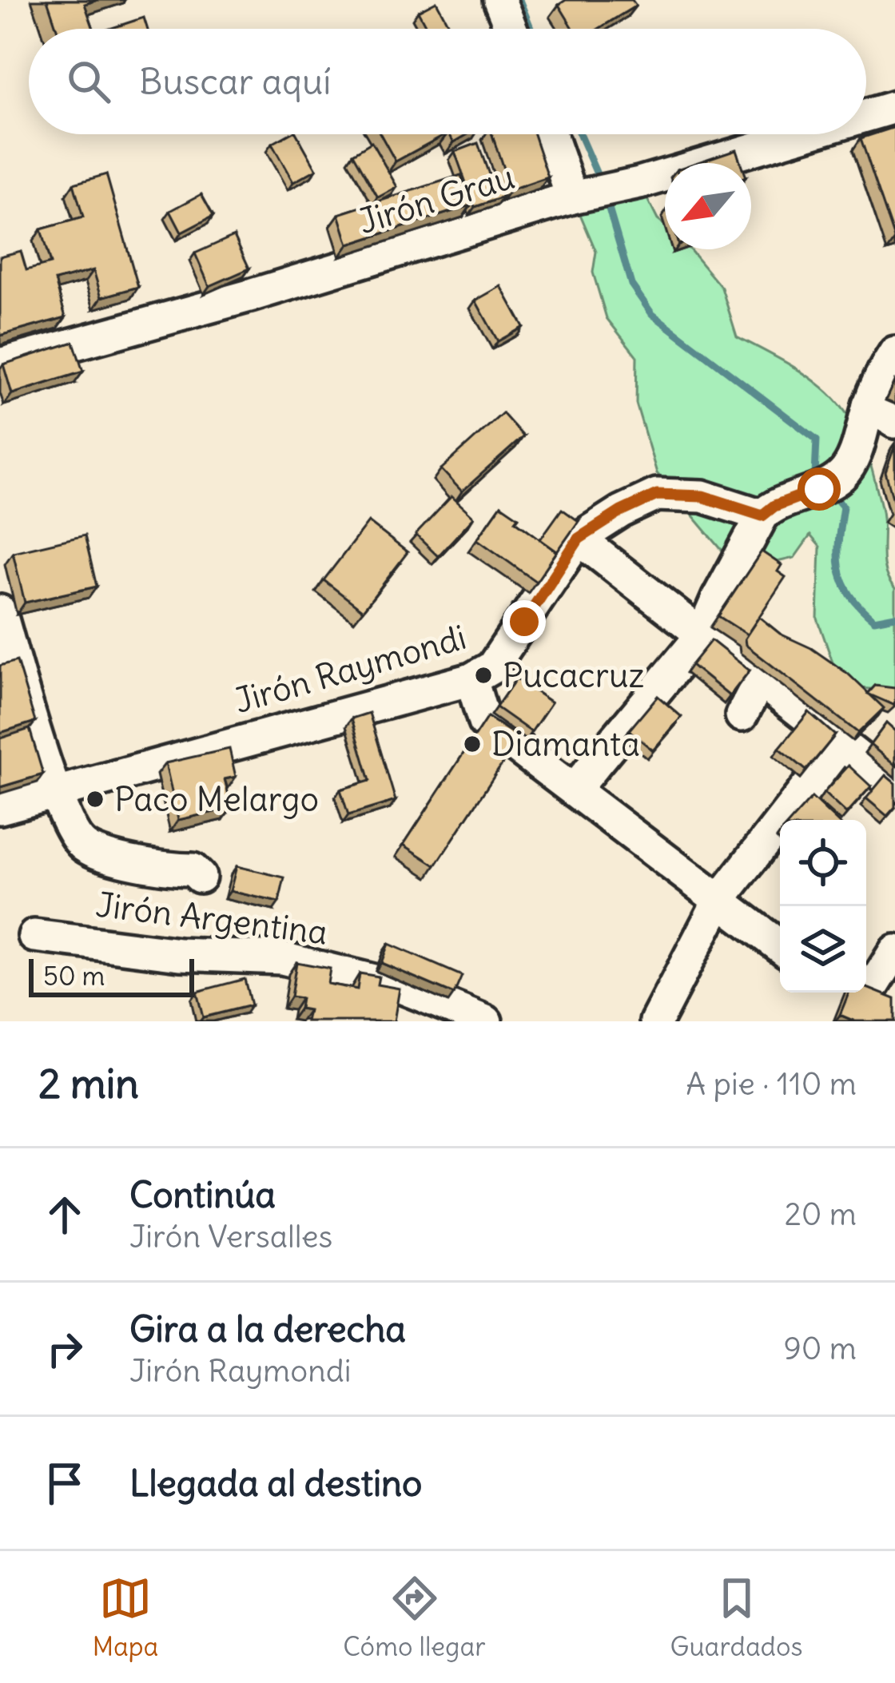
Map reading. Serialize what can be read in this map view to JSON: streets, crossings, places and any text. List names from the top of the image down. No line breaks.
{"streets":{"street":["Jirón Grau","Jirón Raymondi","Jirón Argentina"]},"places":["Pucacruz","Diamanta","Paco Melargo"],"scale_bar":"50 m","north":"bottom left","page":{"search":"Buscar aquí","scale":"50 m","heading":["2 min","A pie · 110 m"],"list":[["Continúa","Jirón Versalles","20 m"],["Gira a la derecha","Jirón Raymondi","90 m"],"Llegada al destino"],"nav":["Mapa","Cómo llegar","Guardados"]}}
